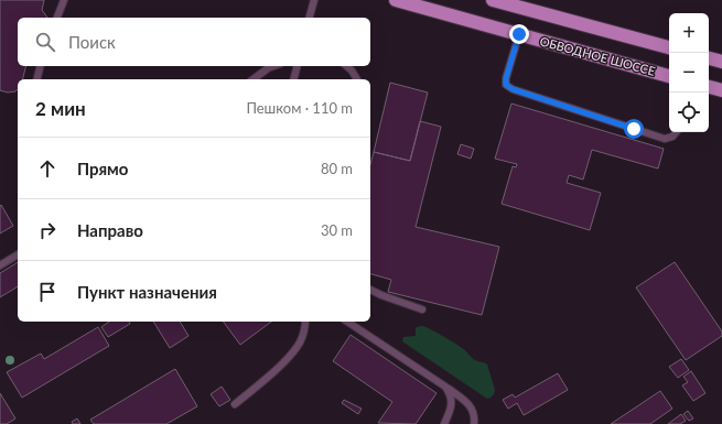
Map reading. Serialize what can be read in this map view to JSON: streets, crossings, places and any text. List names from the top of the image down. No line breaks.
{"streets":{"main road":["ОБВОДНОЕ ШОССЕ"]},"page":{"map_buttons":["+","−"],"search":"Поиск","heading":["2 мин","Пешком · 110 m"],"list":[["Прямо","80 m"],["Направо","30 m"],"Пункт назначения"]}}
